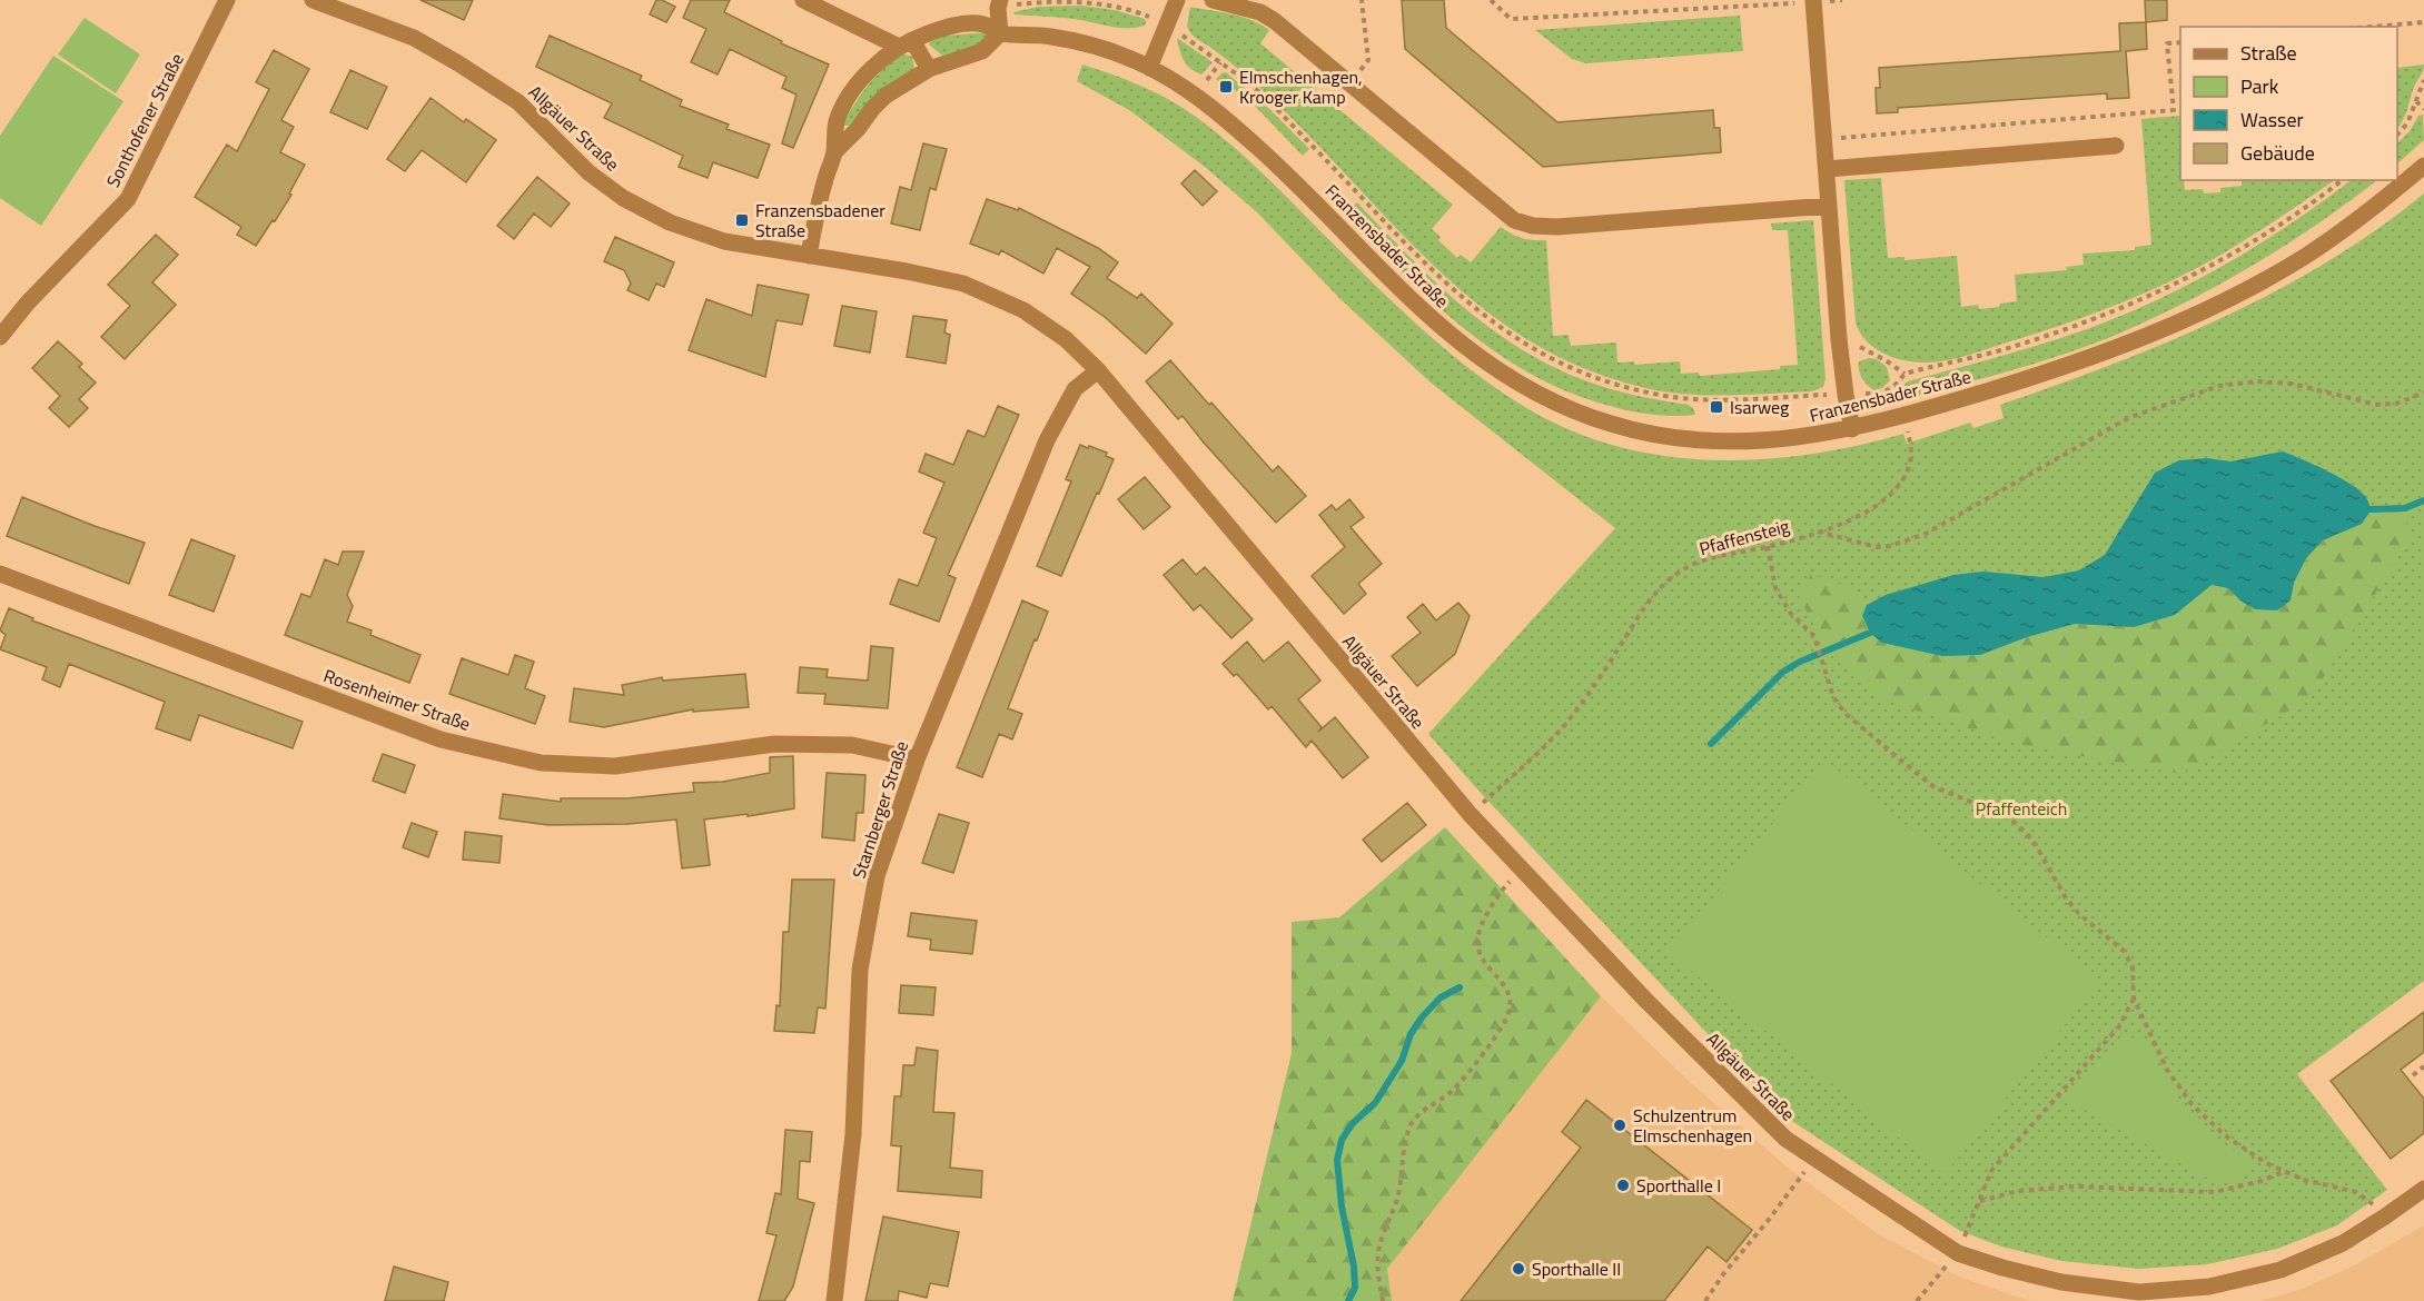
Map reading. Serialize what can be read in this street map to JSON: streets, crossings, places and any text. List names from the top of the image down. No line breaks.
{"streets":{"street":["Sonthofener Straße","Allgäuer Straße","Franzensbader Straße","Rosenheimer Straße","Starnberger Straße"],"path":["Pfaffensteig"]},"crossings":[["Allgäuer Straße","Franzensbader Straße"],["Allgäuer Straße","Pfaffensteig"],["Allgäuer Straße","Starnberger Straße"],["Franzensbader Straße","Pfaffensteig"],["Rosenheimer Straße","Starnberger Straße"]],"parks":["Pfaffenteich"],"places":{"transit":["Elmschenhagen, Krooger Kamp","Franzensbadener Straße","Isarweg"],"other":["Schulzentrum Elmschenhagen","Sporthalle I","Sporthalle II"]},"legend":["Straße","Park","Wasser","Gebäude"]}
